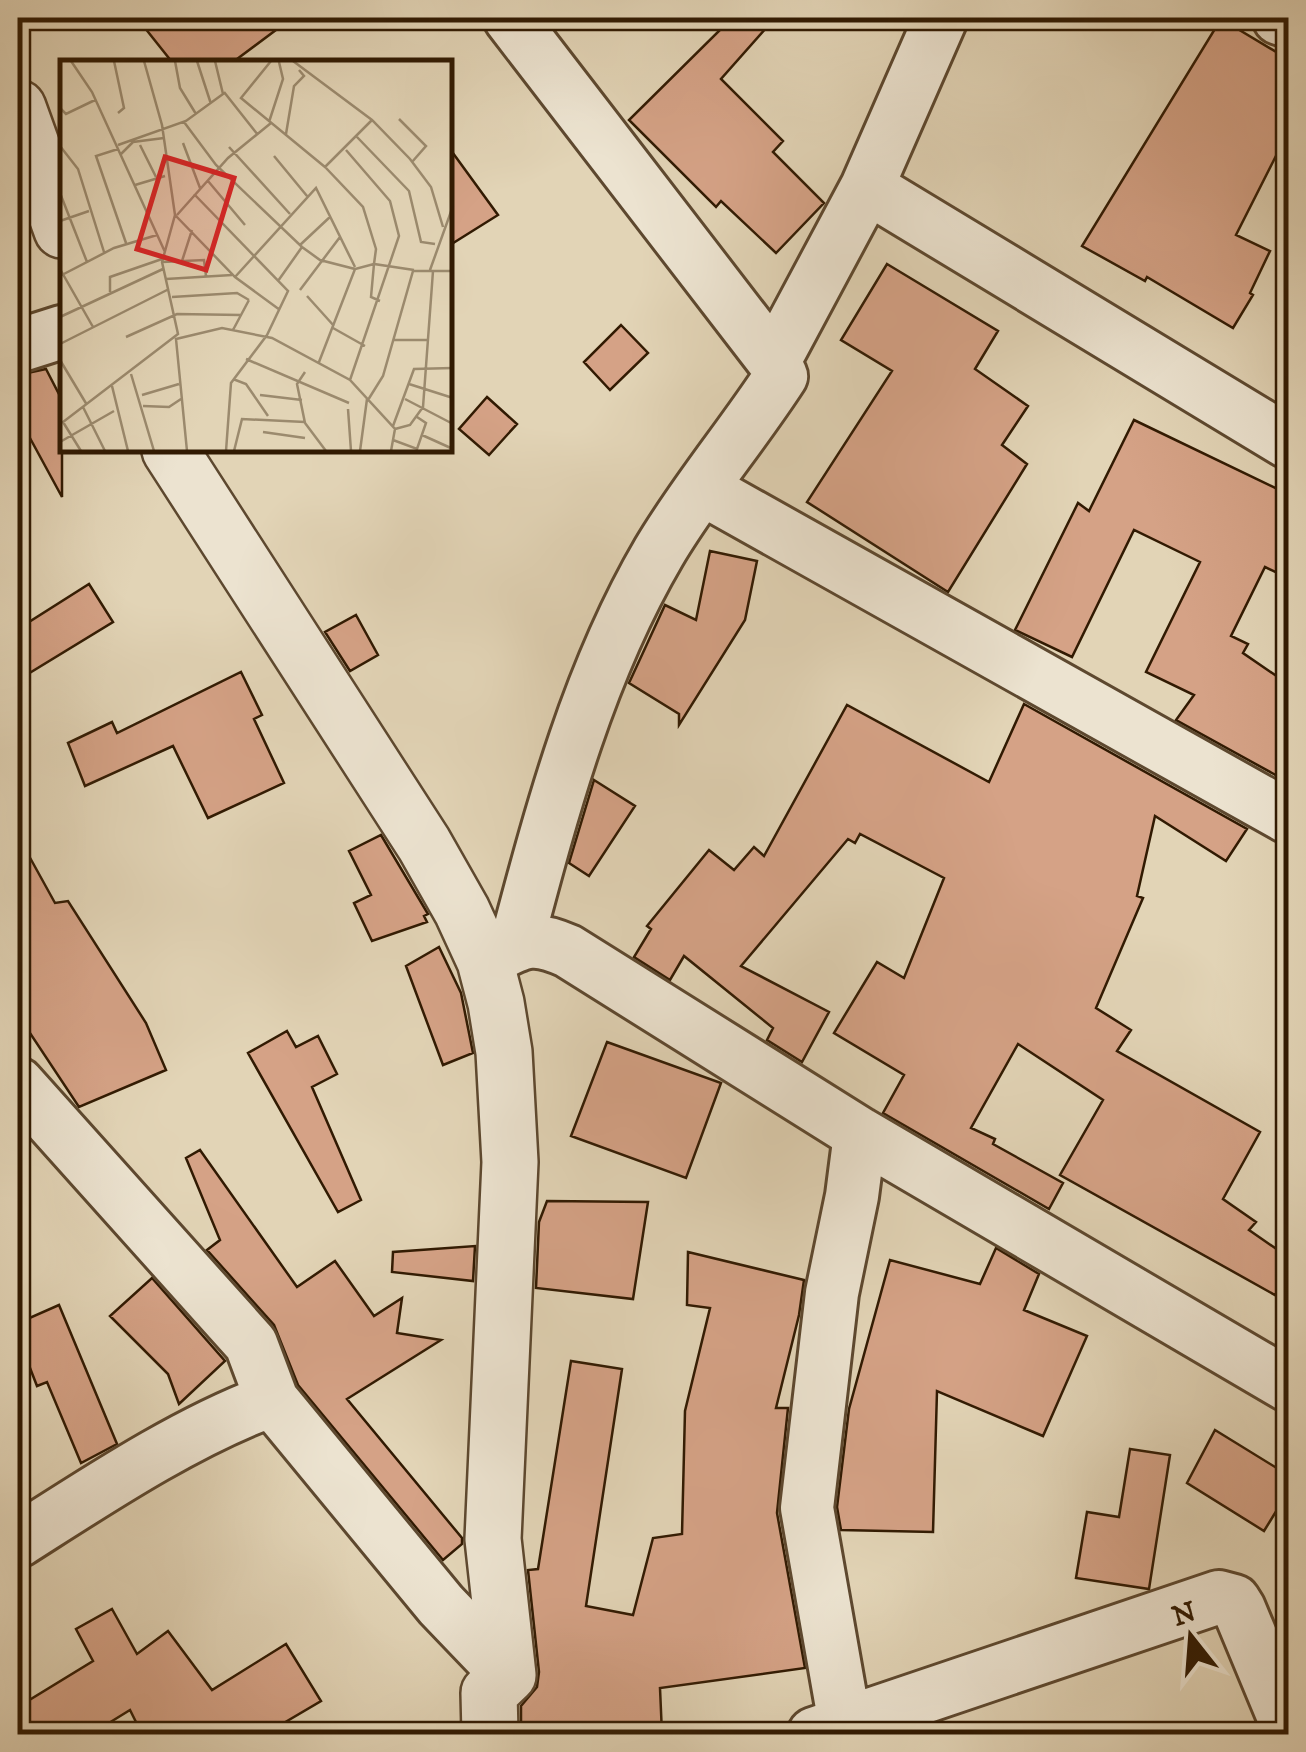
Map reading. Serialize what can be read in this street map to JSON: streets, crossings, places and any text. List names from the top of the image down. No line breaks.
{"north":"top"}
